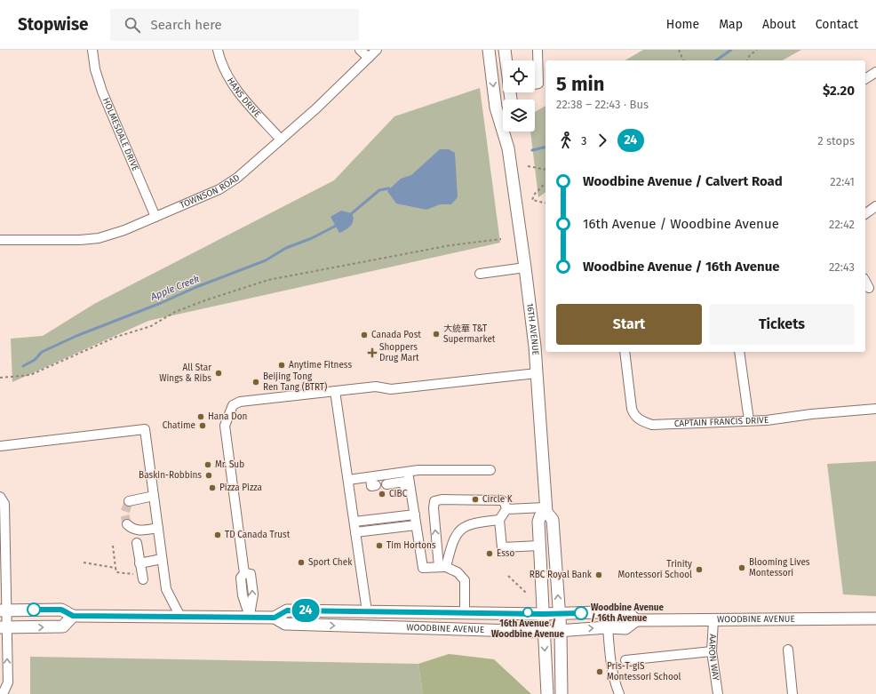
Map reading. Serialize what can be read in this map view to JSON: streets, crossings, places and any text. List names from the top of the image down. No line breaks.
{"streets":{"main road":["16TH AVENUE","WOODBINE AVENUE"],"street":["HANS DRIVE","HOLMESDALE DRIVE","TOWNSON ROAD","CAPTAIN FRANCIS DRIVE","AARON WAY"]},"crossings":[["HANS DRIVE","TOWNSON ROAD"],["HOLMESDALE DRIVE","TOWNSON ROAD"],["16TH AVENUE","WOODBINE AVENUE"],["WOODBINE AVENUE","AARON WAY"]],"water":["Apple Creek"],"places":{"other":["大統華 T&T Supermarket","Canada Post","Anytime Fitness","All Star Wings & Ribs","Beijing Tong Ren Tang (BTRT)","Hana Don","Chatime","Mr. Sub","Baskin-Robbins","Pizza Pizza","CIBC","Circle K","TD Canada Trust","Tim Hortons","Esso","Sport Chek","Blooming Lives Montessori","Trinity Montessori School","RBC Royal Bank","16th Avenue / Woodbine Avenue","Woodbine Avenue / 16th Avenue","Pris-T-giS Montessori School"],"health":["Shoppers Drug Mart"]},"lines":["bus line 24"],"page":{"header":"Stopwise","search":"Search here","nav":["Home","Map","About","Contact"],"on_map":"24","heading":["5 min","22:38 – 22:43 · Bus","$2.20"],"legs":["3","24","2 stops"],"list":[{"name":"Woodbine Avenue / Calvert Road","value":"22:41"},{"name":"16th Avenue / Woodbine Avenue","value":"22:42"},{"name":"Woodbine Avenue / 16th Avenue","value":"22:43"}],"buttons":["Start","Tickets"]}}
